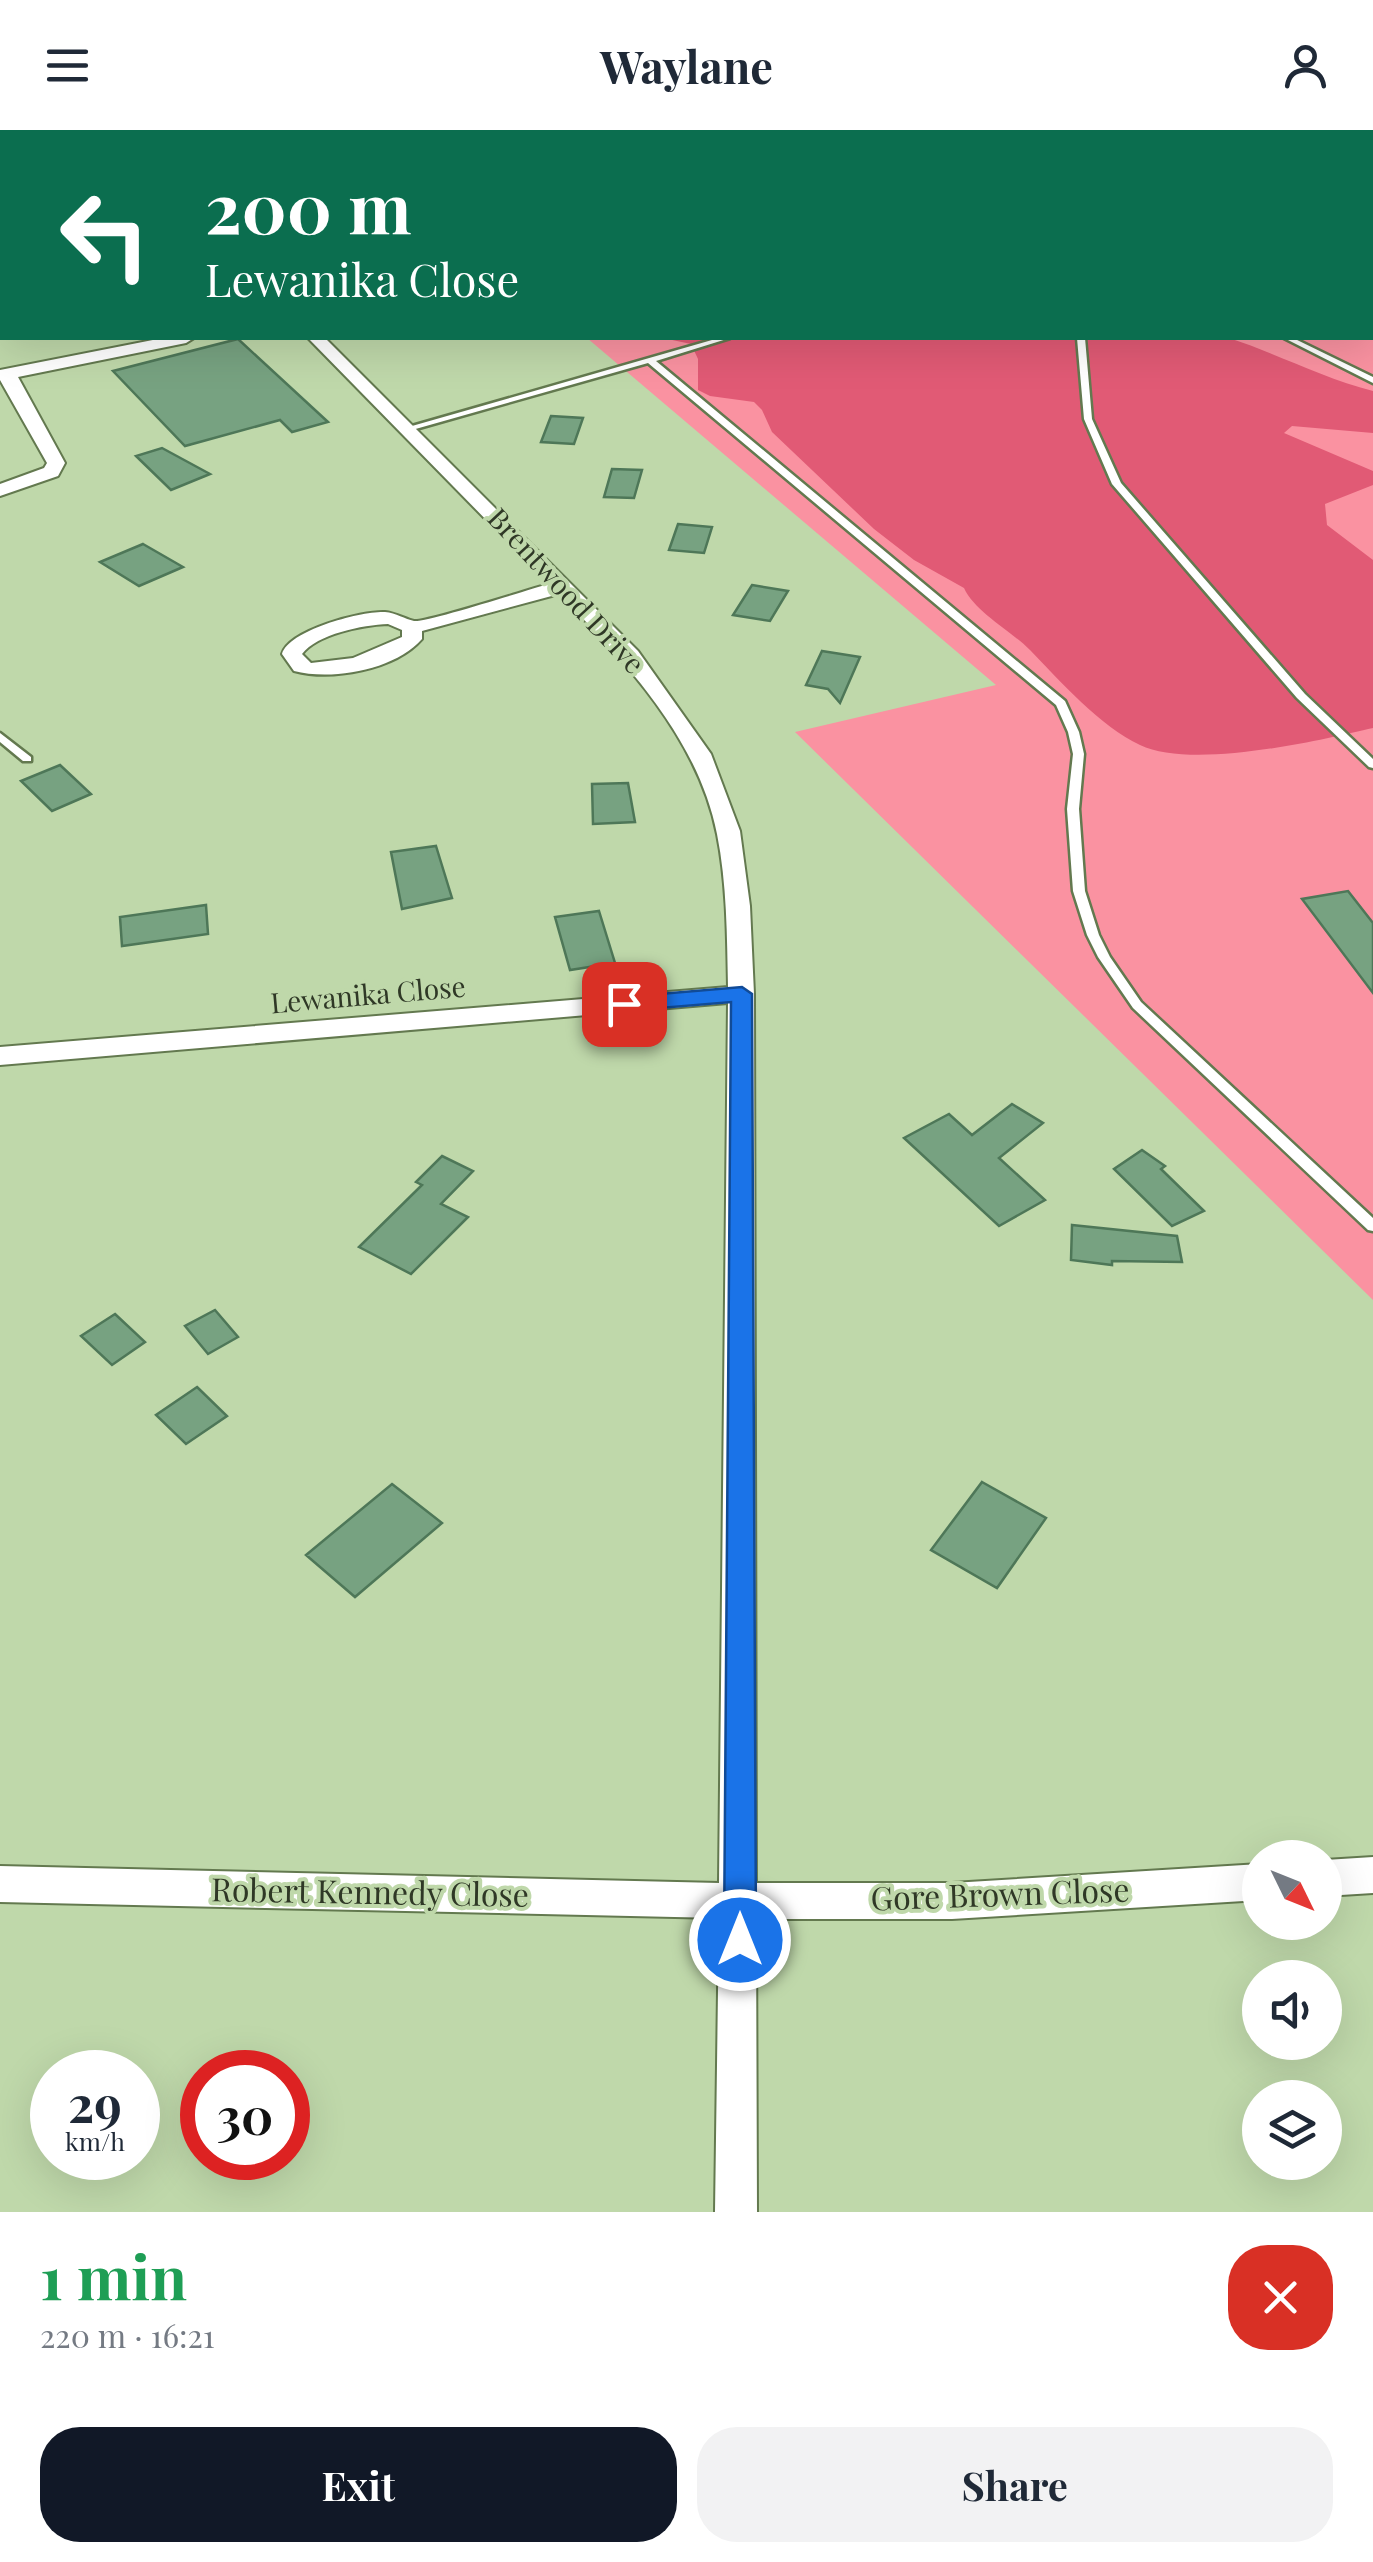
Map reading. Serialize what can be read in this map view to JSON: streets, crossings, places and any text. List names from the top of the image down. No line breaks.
{"streets":{"street":["Brentwood Drive","Lewanika Close","Robert Kennedy Close","Gore Brown Close"]},"crossings":[["Brentwood Drive","Lewanika Close"],["Brentwood Drive","Robert Kennedy Close"],["Brentwood Drive","Gore Brown Close"],["Robert Kennedy Close","Gore Brown Close"]],"north":"bottom right","page":{"header":"Waylane","turn":["200 m","Lewanika Close"],"speed":"29 km/h","limit":"30","heading":["1 min","220 m · 16:21"],"buttons":["Exit","Share"]}}
